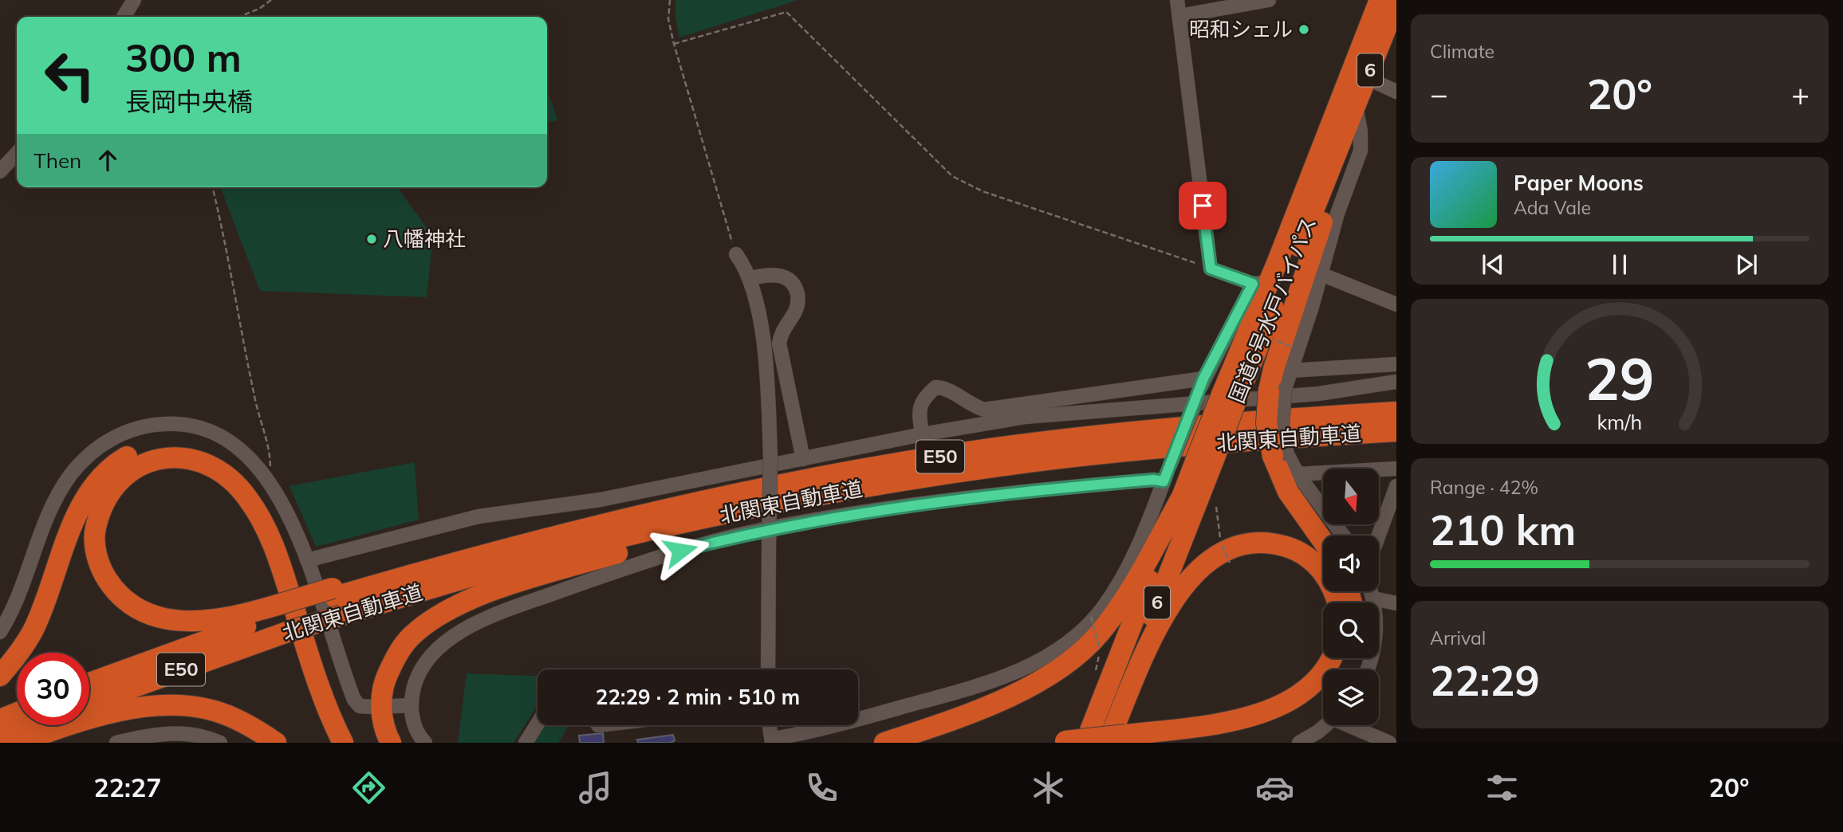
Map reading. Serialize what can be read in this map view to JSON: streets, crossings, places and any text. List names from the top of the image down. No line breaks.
{"streets":{"highway":["6","国道6号水戸バイパス","北関東自動車道","E50"]},"places":["昭和シェル","八幡神社"],"north":"bottom","page":{"tile":["Climate",["Range · 42%","210 km"],["Arrival","22:29"]],"turn":["300 m","長岡中央橋"],"heat":["−","20°","+"],"then":"Then","song":["Paper Moons","Ada Vale"],"limit":"30","trip":"22:29 · 2 min · 510 m","tabs":["22:27","20°"],"gauge":["29","km/h"]}}
